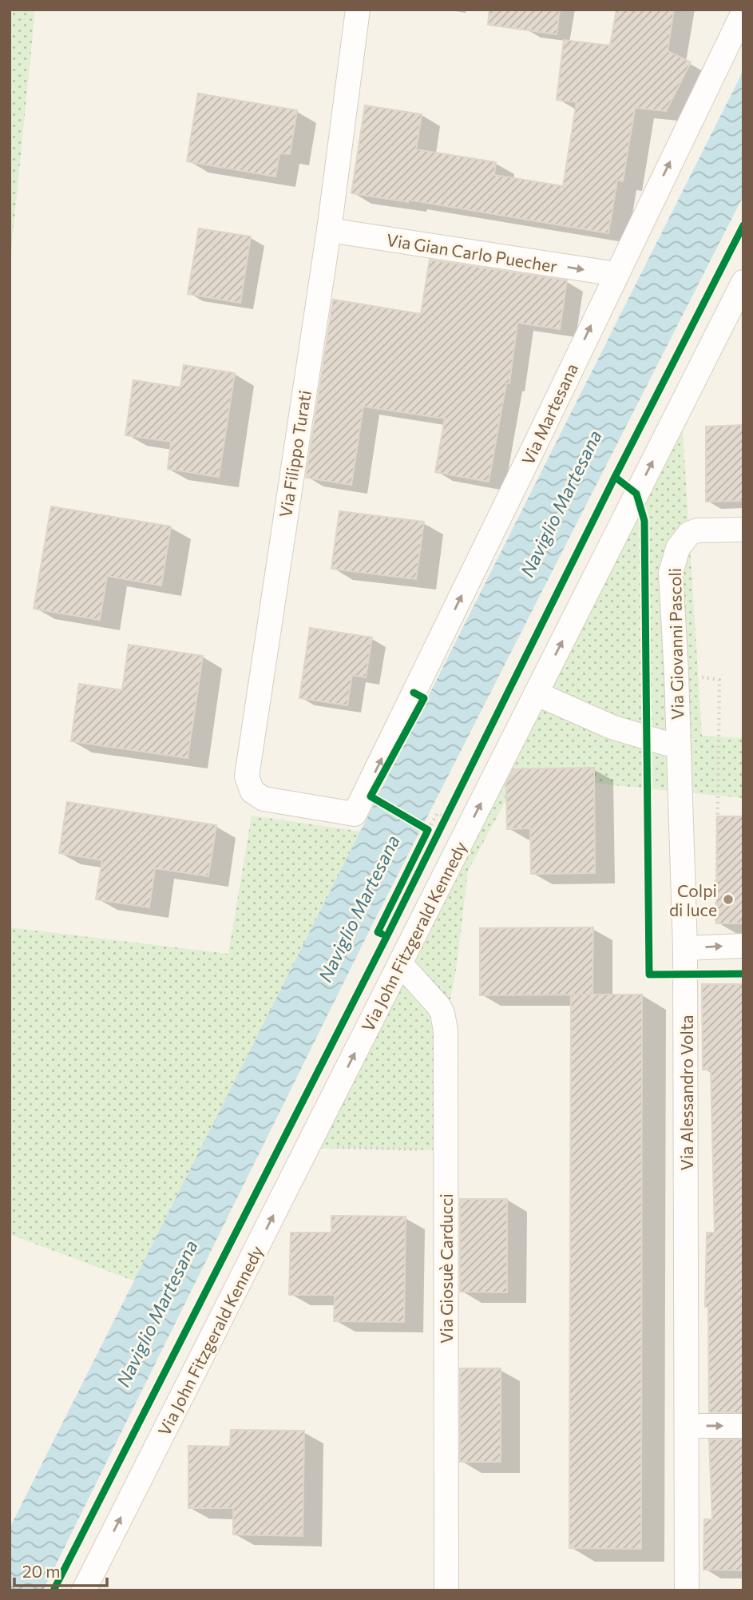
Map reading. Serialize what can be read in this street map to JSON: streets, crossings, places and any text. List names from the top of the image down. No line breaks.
{"streets":{"street":["Via Gian Carlo Puecher","Via Martesana","Via Filippo Turati","Via Giovanni Pascoli","Via John Fitzgerald Kennedy","Via Alessandro Volta","Via Giosuè Carducci"]},"crossings":[["Via Gian Carlo Puecher","Via Martesana"],["Via Gian Carlo Puecher","Via Filippo Turati"],["Via Martesana","Via Filippo Turati"],["Via Giovanni Pascoli","Via Alessandro Volta"],["Via John Fitzgerald Kennedy","Via Giosuè Carducci"]],"one_way":["Via Gian Carlo Puecher","Via Martesana","Via John Fitzgerald Kennedy"],"water":["Naviglio Martesana"],"places":["Colpi di luce"],"scale_bar":"20 m"}
